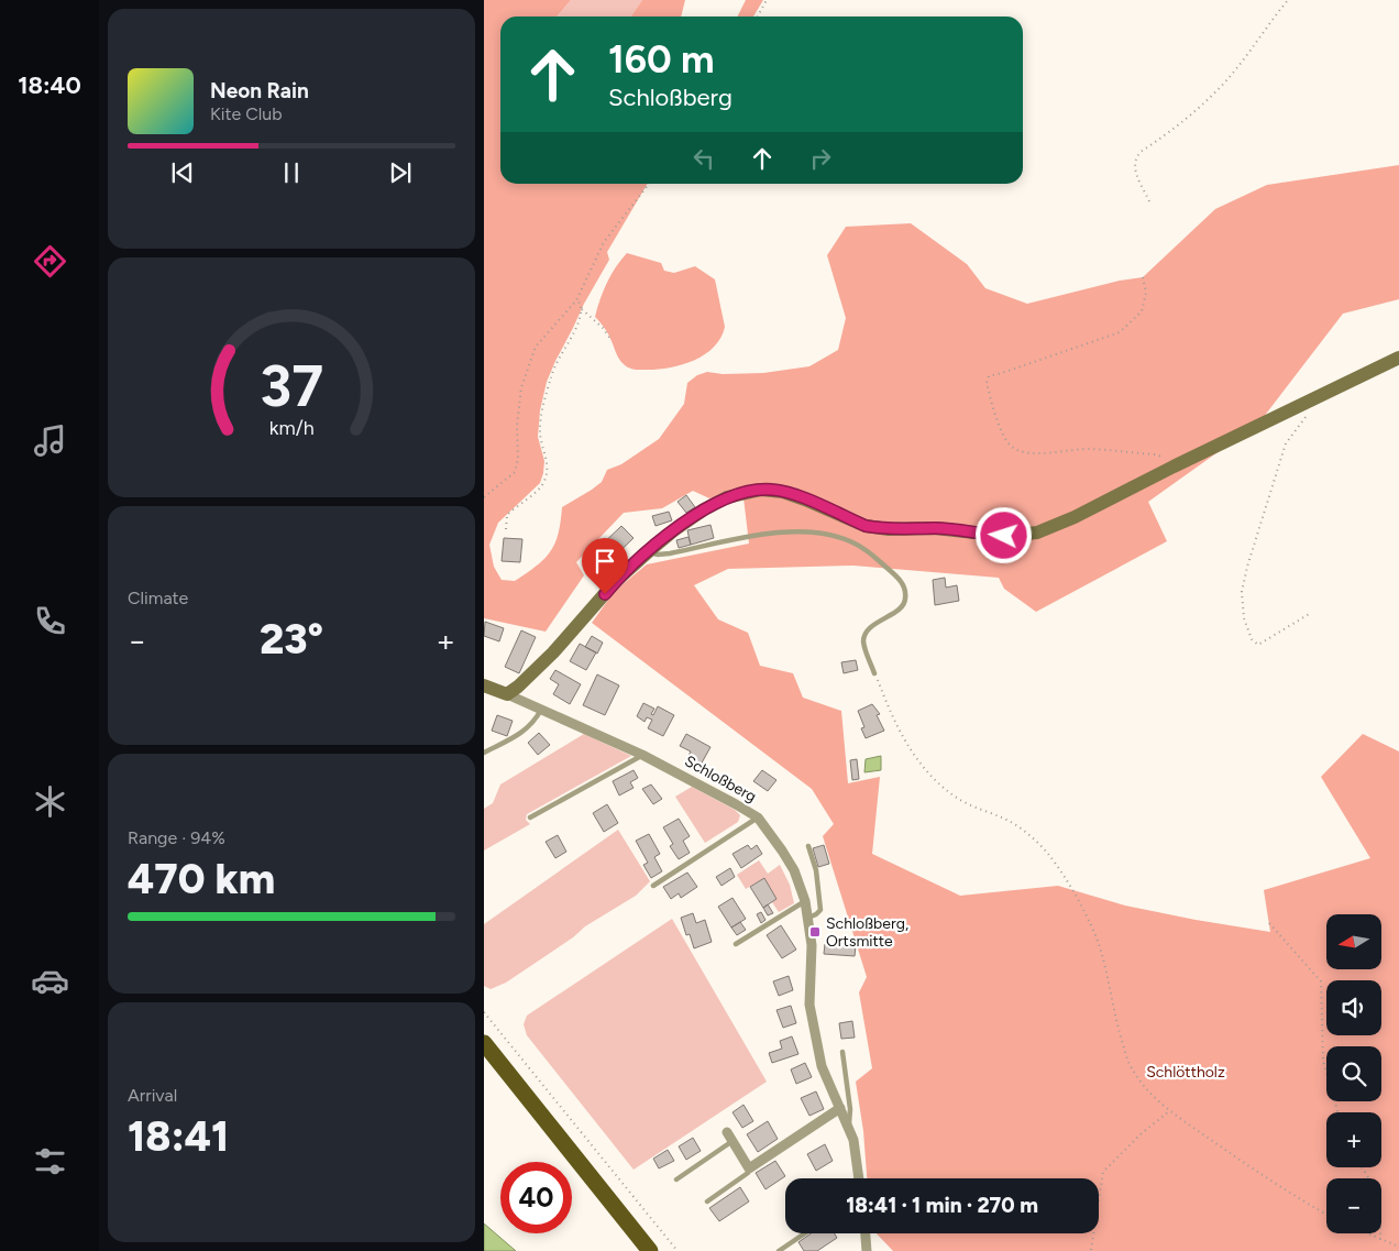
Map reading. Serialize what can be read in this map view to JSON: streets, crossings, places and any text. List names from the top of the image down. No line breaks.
{"streets":{"street":["Schloßberg"]},"parks":["Schlöttholz"],"places":{"transit":["Schloßberg, Ortsmitte"]},"north":"left","page":{"tabs":"18:40","turn":["160 m","Schloßberg"],"song":["Neon Rain","Kite Club"],"tile":["Climate",["Range · 94%","470 km"],["Arrival","18:41"]],"heat":["−","23°","+"],"map_buttons":["+","−"],"limit":"40","trip":"18:41 · 1 min · 270 m","gauge":["37","km/h"]}}
